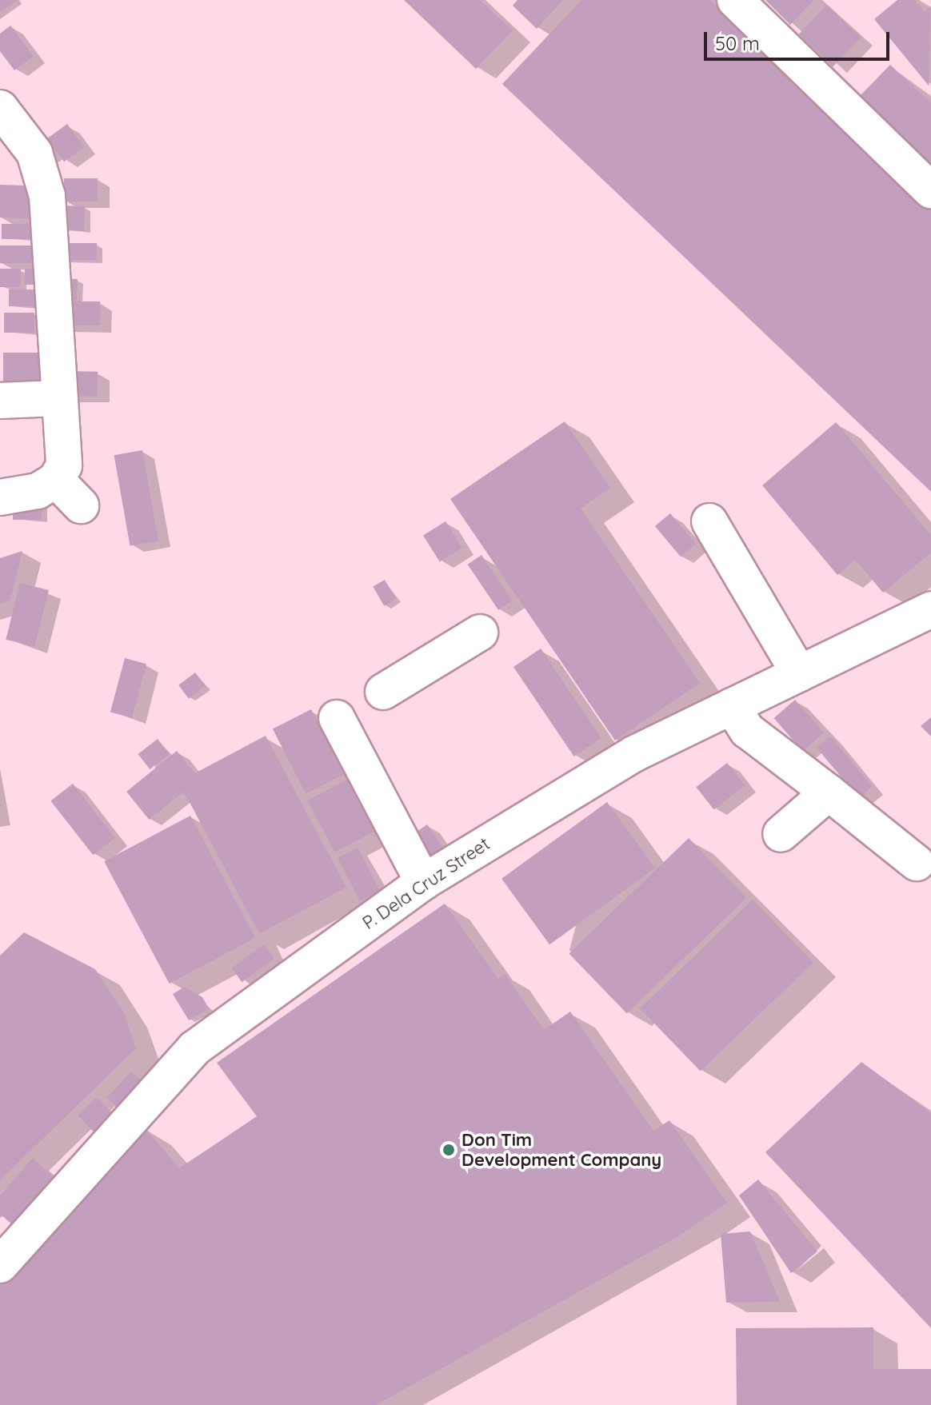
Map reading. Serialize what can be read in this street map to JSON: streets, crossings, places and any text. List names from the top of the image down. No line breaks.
{"streets":{"street":["P. Dela Cruz Street"]},"places":["Don Tim Development Company"],"scale_bar":"50 m"}
